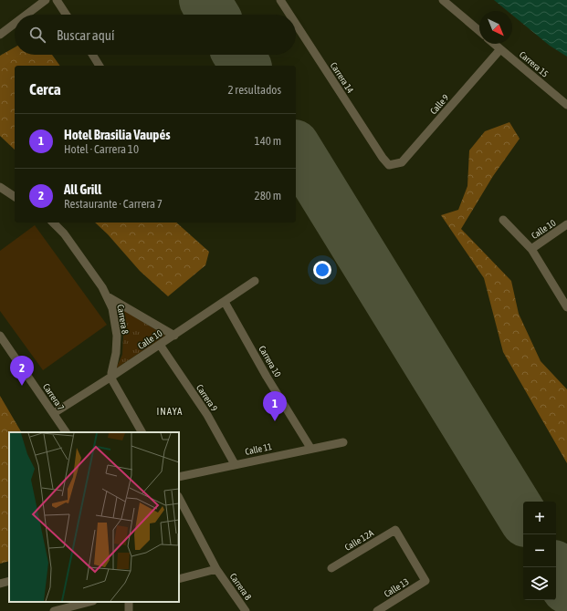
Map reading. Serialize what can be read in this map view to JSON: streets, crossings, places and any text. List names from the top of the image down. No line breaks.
{"streets":{"street":["Carrera 15","Carrera 14","Calle 9","Calle 10","Carrera 8","Carrera 10","Carrera 7","Carrera 9","Calle 11","Calle 12A","Calle 13"]},"crossings":[["Carrera 15","Calle 9"],["Carrera 14","Calle 9"],["Calle 10","Carrera 8"],["Calle 10","Carrera 10"],["Calle 10","Carrera 7"],["Calle 10","Carrera 9"],["Carrera 10","Calle 11"],["Carrera 9","Calle 11"],["Calle 12A","Calle 13"]],"districts":["INAYA"],"north":"bottom right","page":{"search":"Buscar aquí","heading":["Cerca","2 resultados"],"list":[{"mark":"1","name":"Hotel Brasilia Vaupés","note":"Hotel · Carrera 10","value":"140 m"},{"mark":"2","name":"All Grill","note":"Restaurante · Carrera 7","value":"280 m"}],"pins":["2","1"],"map_buttons":["+","−"]}}
